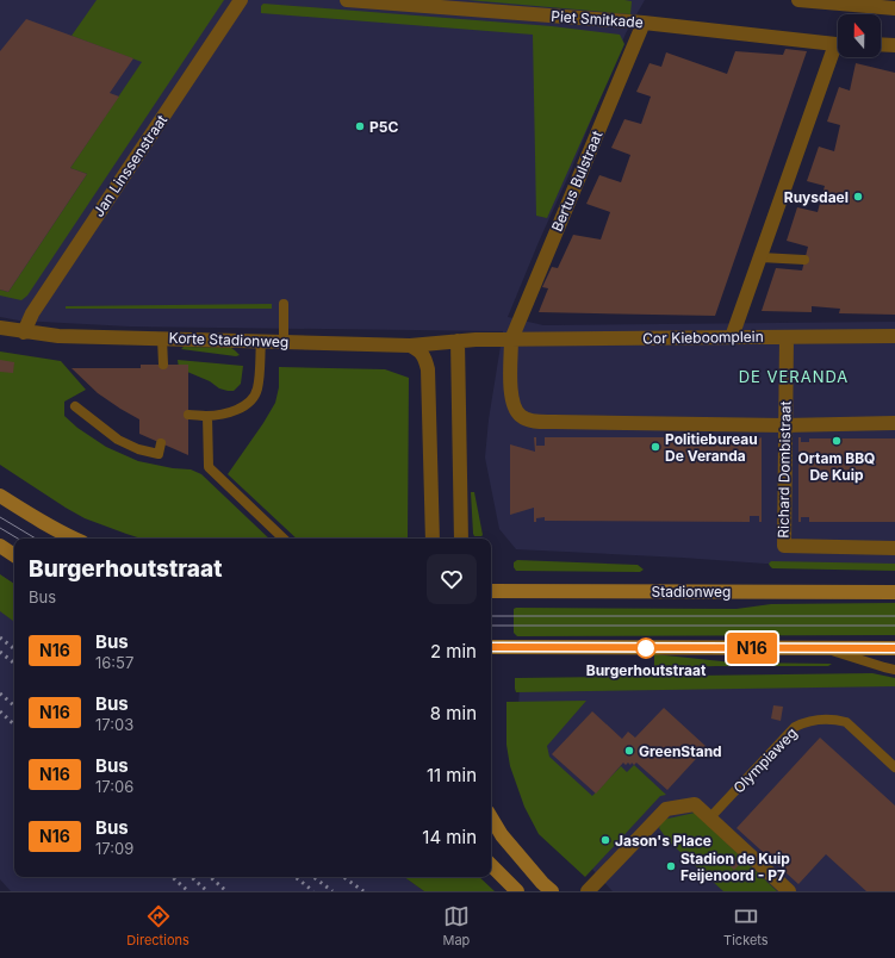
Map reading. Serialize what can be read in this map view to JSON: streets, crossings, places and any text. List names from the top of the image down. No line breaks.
{"streets":{"main road":["Stadionweg"],"street":["Piet Smitkade","Jan Linssenstraat","Bertus Bulstraat","Cor Kieboomplein","Korte Stadionweg","Richard Dombistraat"],"lane":["Olympiaweg"]},"crossings":[["Piet Smitkade","Bertus Bulstraat"],["Jan Linssenstraat","Korte Stadionweg"],["Bertus Bulstraat","Cor Kieboomplein"],["Cor Kieboomplein","Korte Stadionweg"],["Cor Kieboomplein","Richard Dombistraat"]],"districts":["DE VERANDA"],"places":["P5C","Ruysdael","Ortam BBQ De Kuip","Politiebureau De Veranda","Burgerhoutstraat","GreenStand","Jason's Place","Stadion de Kuip Feijenoord - P7"],"lines":["bus line N16"],"north":"top","page":{"on_map":"N16","heading":["Burgerhoutstraat","Bus"],"list":[{"mark":"N16","name":"Bus","note":"16:57","value":"2 min"},{"mark":"N16","name":"Bus","note":"17:03","value":"8 min"},{"mark":"N16","name":"Bus","note":"17:06","value":"11 min"},{"mark":"N16","name":"Bus","note":"17:09","value":"14 min"}],"tabs":["Directions","Map","Tickets"]}}
